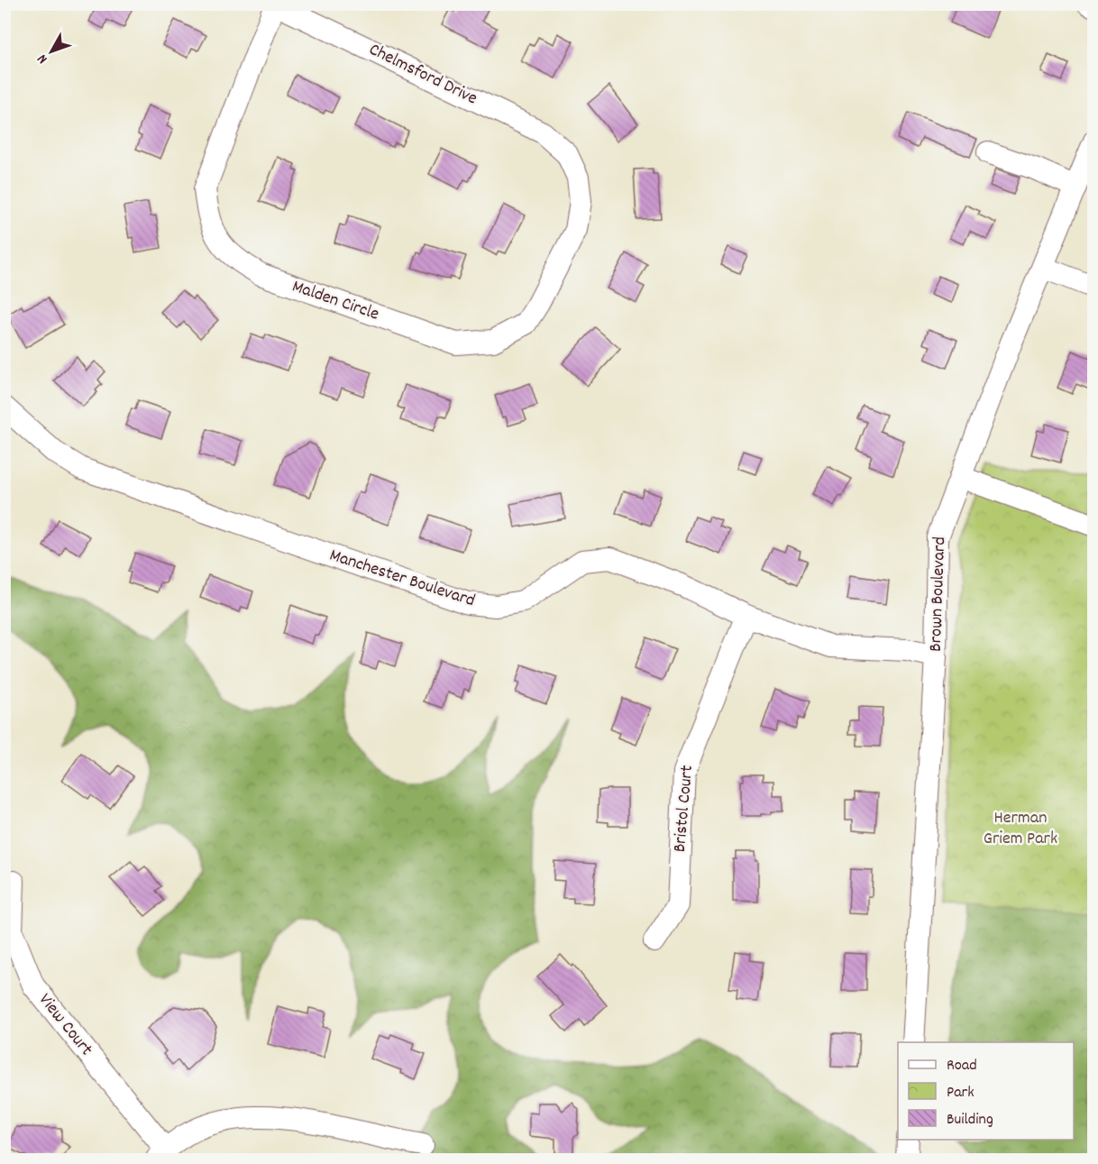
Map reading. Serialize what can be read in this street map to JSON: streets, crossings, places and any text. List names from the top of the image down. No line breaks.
{"streets":{"street":["Chelmsford Drive","Malden Circle","Manchester Boulevard","Brown Boulevard","Bristol Court","View Court"]},"crossings":[["Chelmsford Drive","Malden Circle"],["Manchester Boulevard","Brown Boulevard"],["Manchester Boulevard","Bristol Court"]],"parks":["Herman Griem Park"],"legend":["Road","Park","Building"],"north":"bottom left"}
